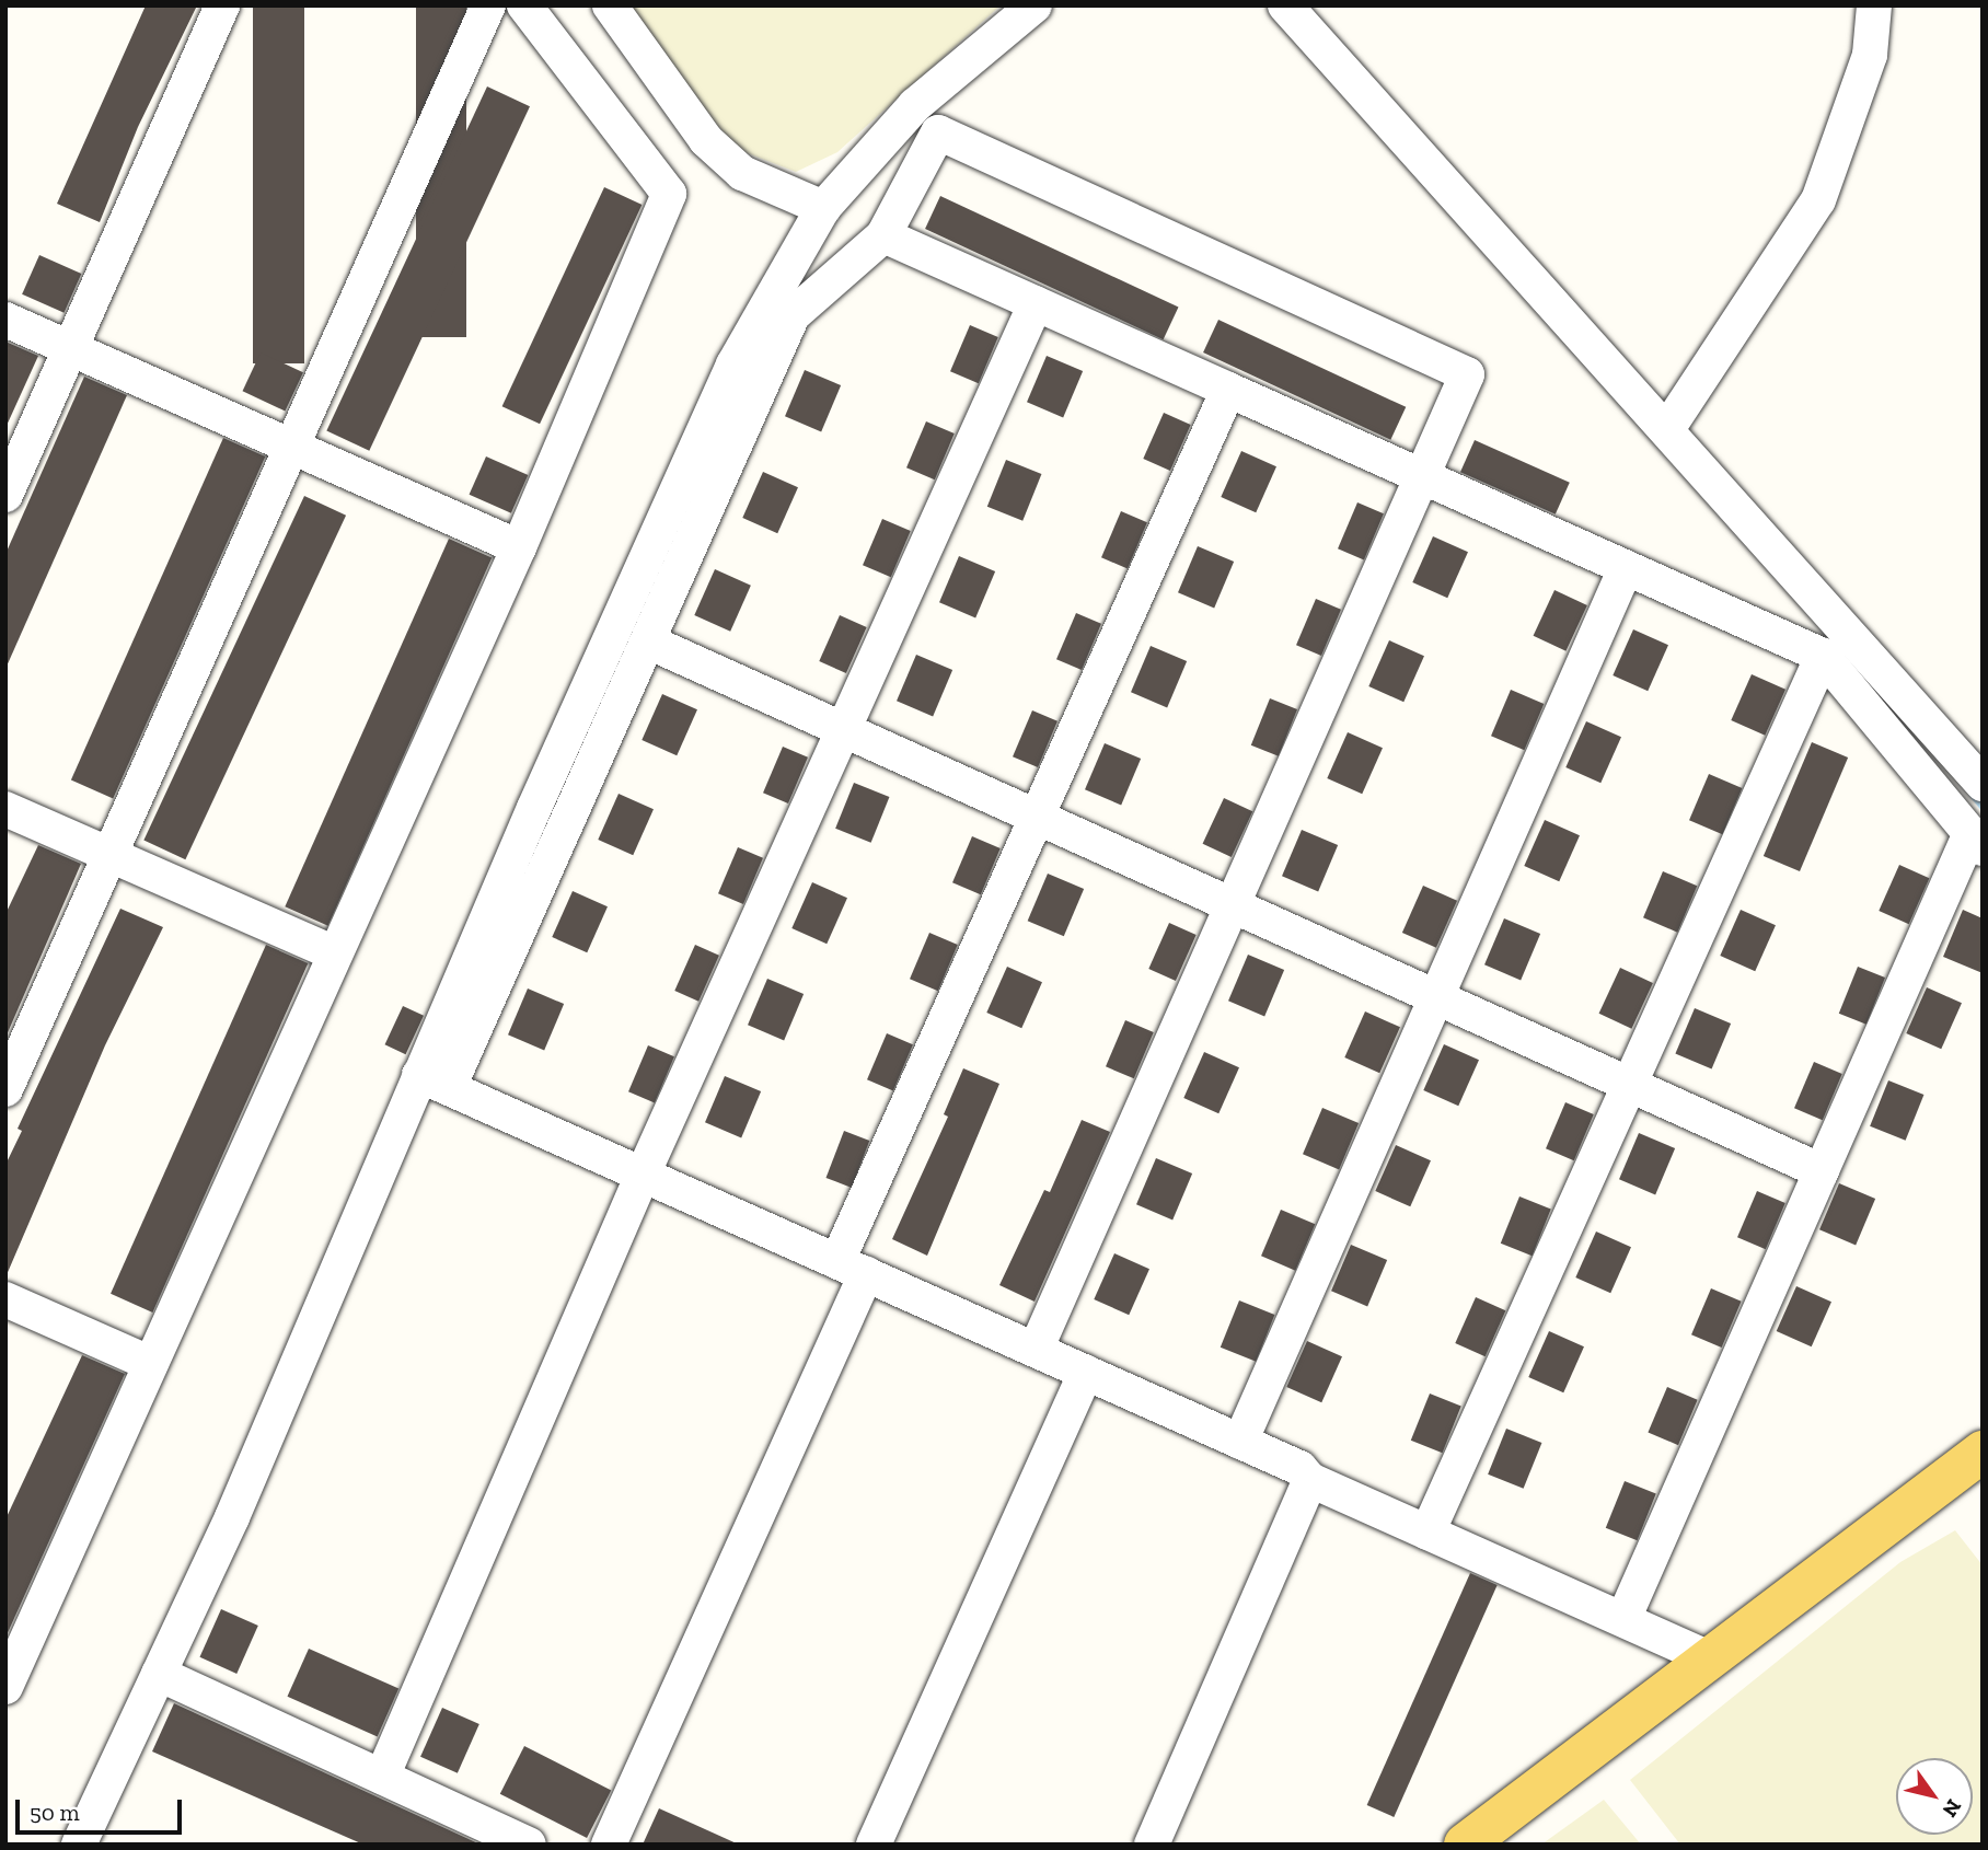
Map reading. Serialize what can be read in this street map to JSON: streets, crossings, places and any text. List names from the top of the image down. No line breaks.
{"scale_bar":"50 m","north":"bottom right"}
